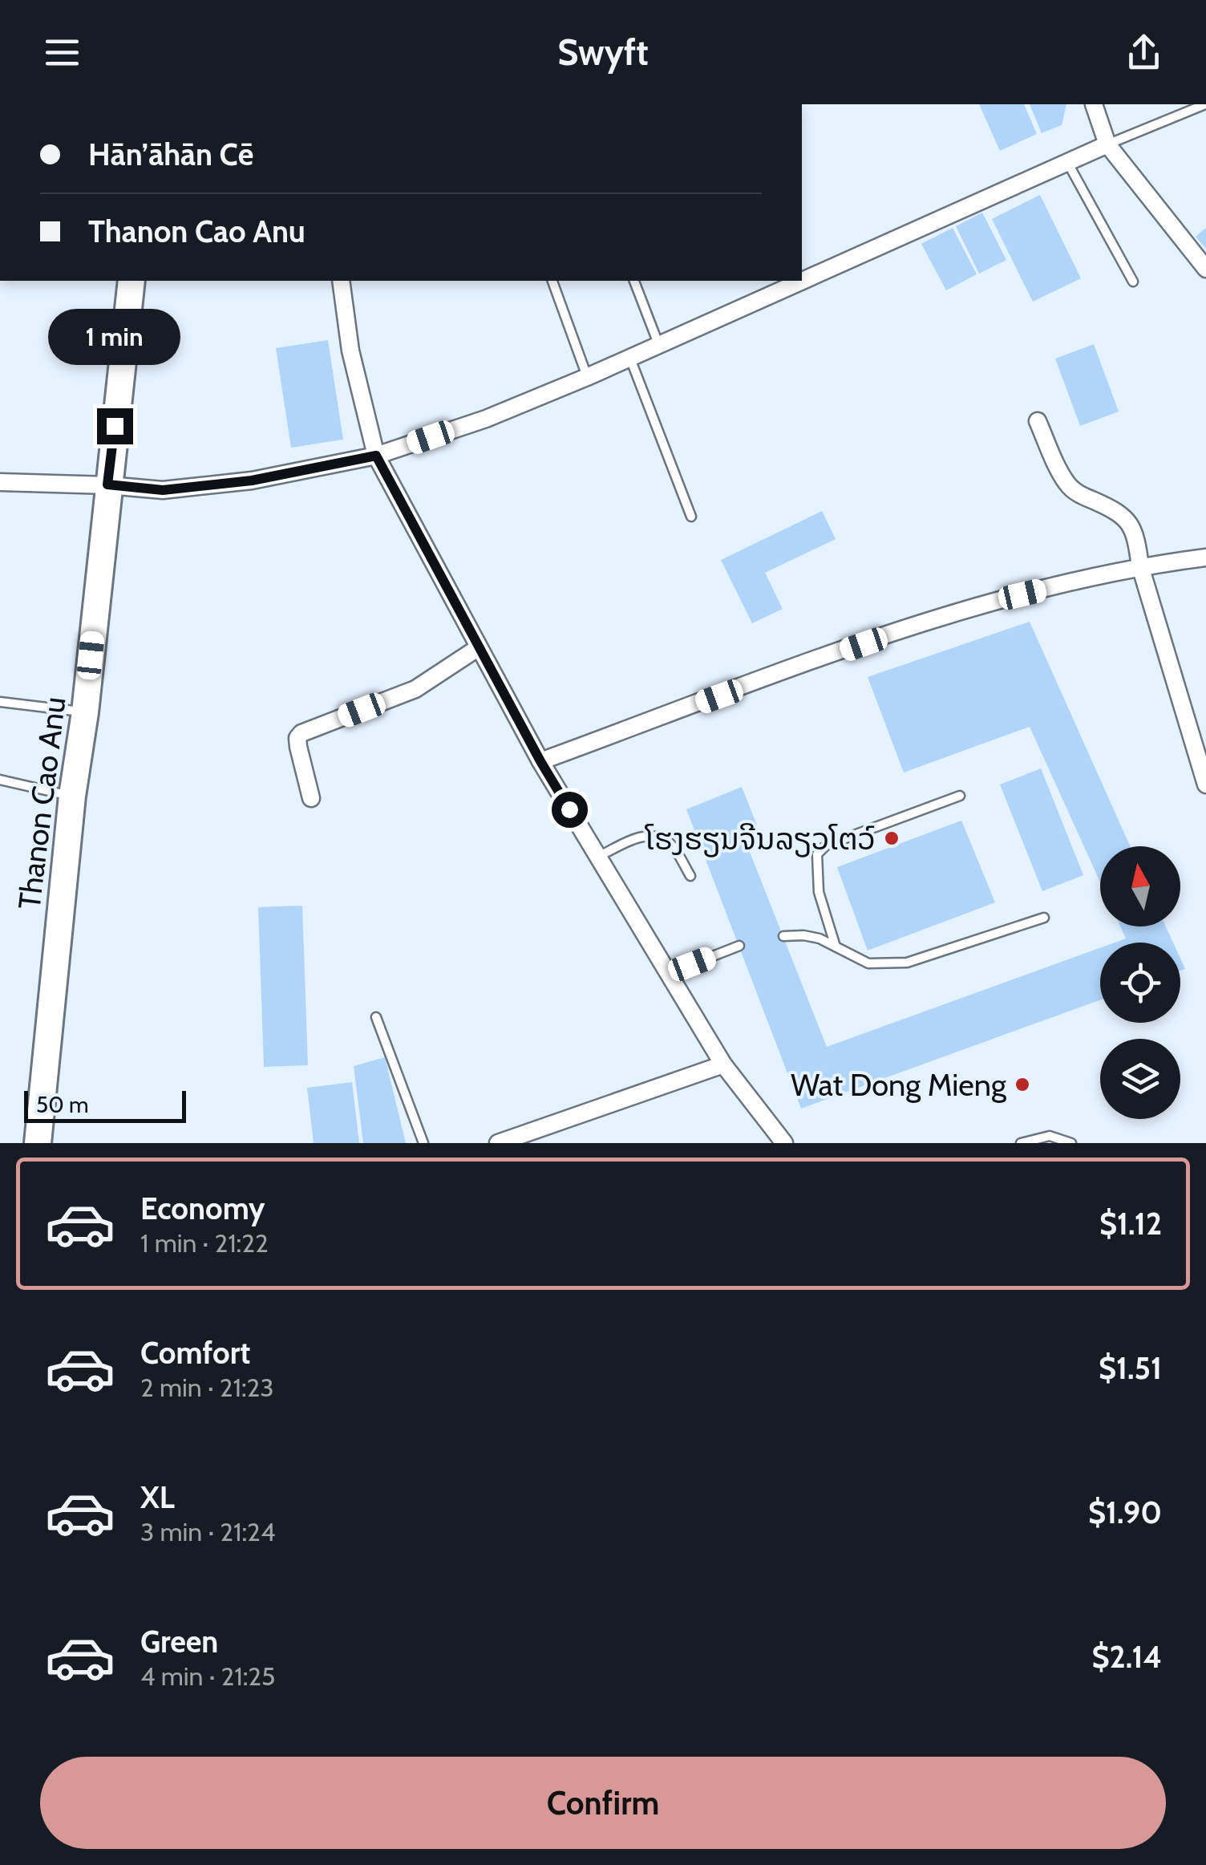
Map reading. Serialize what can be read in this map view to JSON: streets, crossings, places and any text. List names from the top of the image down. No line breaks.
{"streets":{"main road":["Thanon Cao Anu"]},"places":["ໂຮງຮຽນຈີນລຽວໂຕວ໌","Wat Dong Mieng"],"scale_bar":"50 m","north":"top","page":{"header":"Swyft","banner":["Hān’āhān Cē","Thanon Cao Anu"],"bubble":"1 min","scale":"50 m","list":[{"name":"Economy","note":"1 min · 21:22","value":"$1.12"},{"name":"Comfort","note":"2 min · 21:23","value":"$1.51"},{"name":"XL","note":"3 min · 21:24","value":"$1.90"},{"name":"Green","note":"4 min · 21:25","value":"$2.14"}],"buttons":"Confirm"}}
